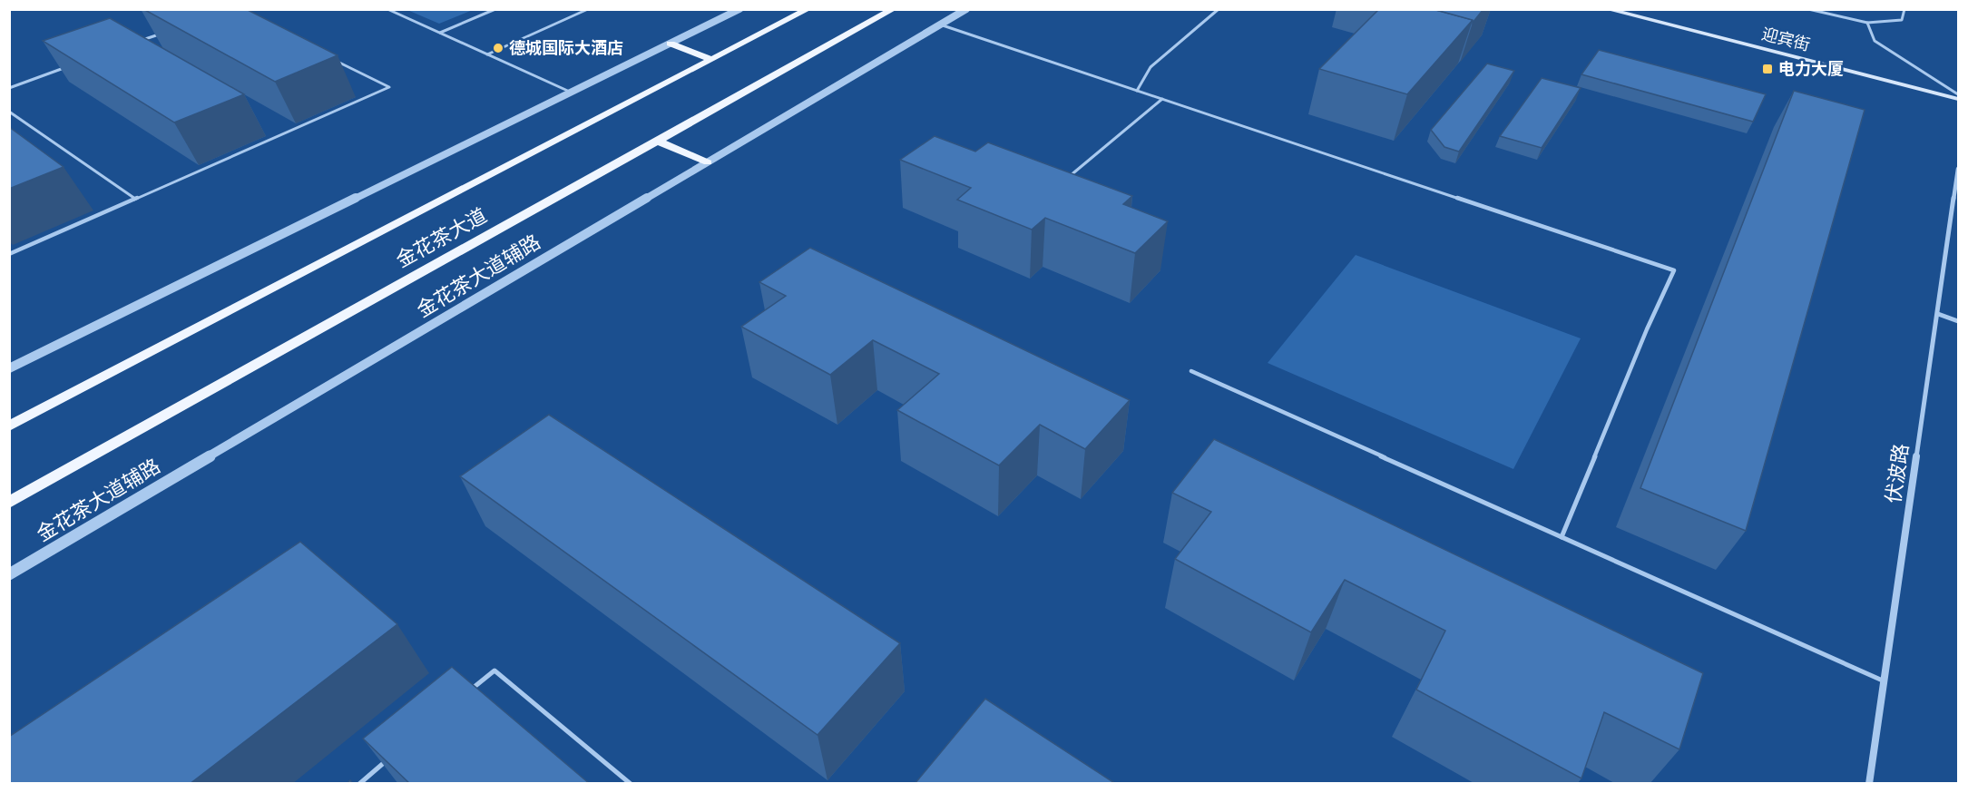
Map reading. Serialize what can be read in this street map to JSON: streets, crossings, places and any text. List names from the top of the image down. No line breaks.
{"streets":{"main road":["迎宾街","金花茶大道"],"street":["金花茶大道辅路","伏波路"]},"places":{"other":["德城国际大酒店"],"transit":["电力大厦"]}}
